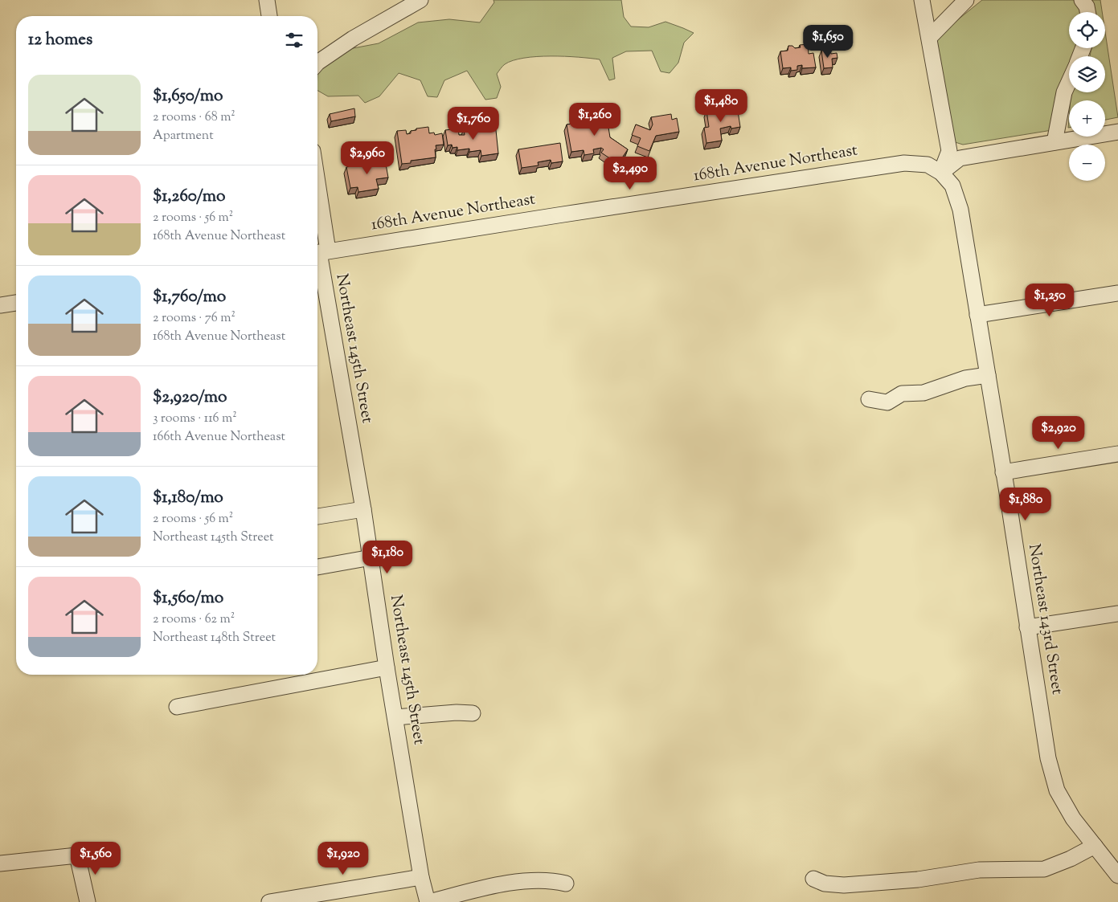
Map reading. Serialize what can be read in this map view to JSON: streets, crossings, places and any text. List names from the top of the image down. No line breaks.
{"streets":{"street":["168th Avenue Northeast","Northeast 145th Street","Northeast 143rd Street"]},"crossings":[["168th Avenue Northeast","Northeast 145th Street"],["168th Avenue Northeast","Northeast 143rd Street"]],"page":{"map_buttons":["+","−"],"heading":"12 homes","price":["$1,650","$1,480","$1,260","$1,760","$2,960","$2,490","$1,250","$2,920","$1,880","$1,180","$1,560","$1,920"],"list":[{"name":"$1,650/mo","note":"2 rooms · 68 m² · Apartment"},{"name":"$1,260/mo","note":"2 rooms · 56 m² · 168th Avenue Northeast"},{"name":"$1,760/mo","note":"2 rooms · 76 m² · 168th Avenue Northeast"},{"name":"$2,920/mo","note":"3 rooms · 116 m² · 166th Avenue Northeast"},{"name":"$1,180/mo","note":"2 rooms · 56 m² · Northeast 145th Street"},{"name":"$1,560/mo","note":"2 rooms · 62 m² · Northeast 148th Street"}]}}
